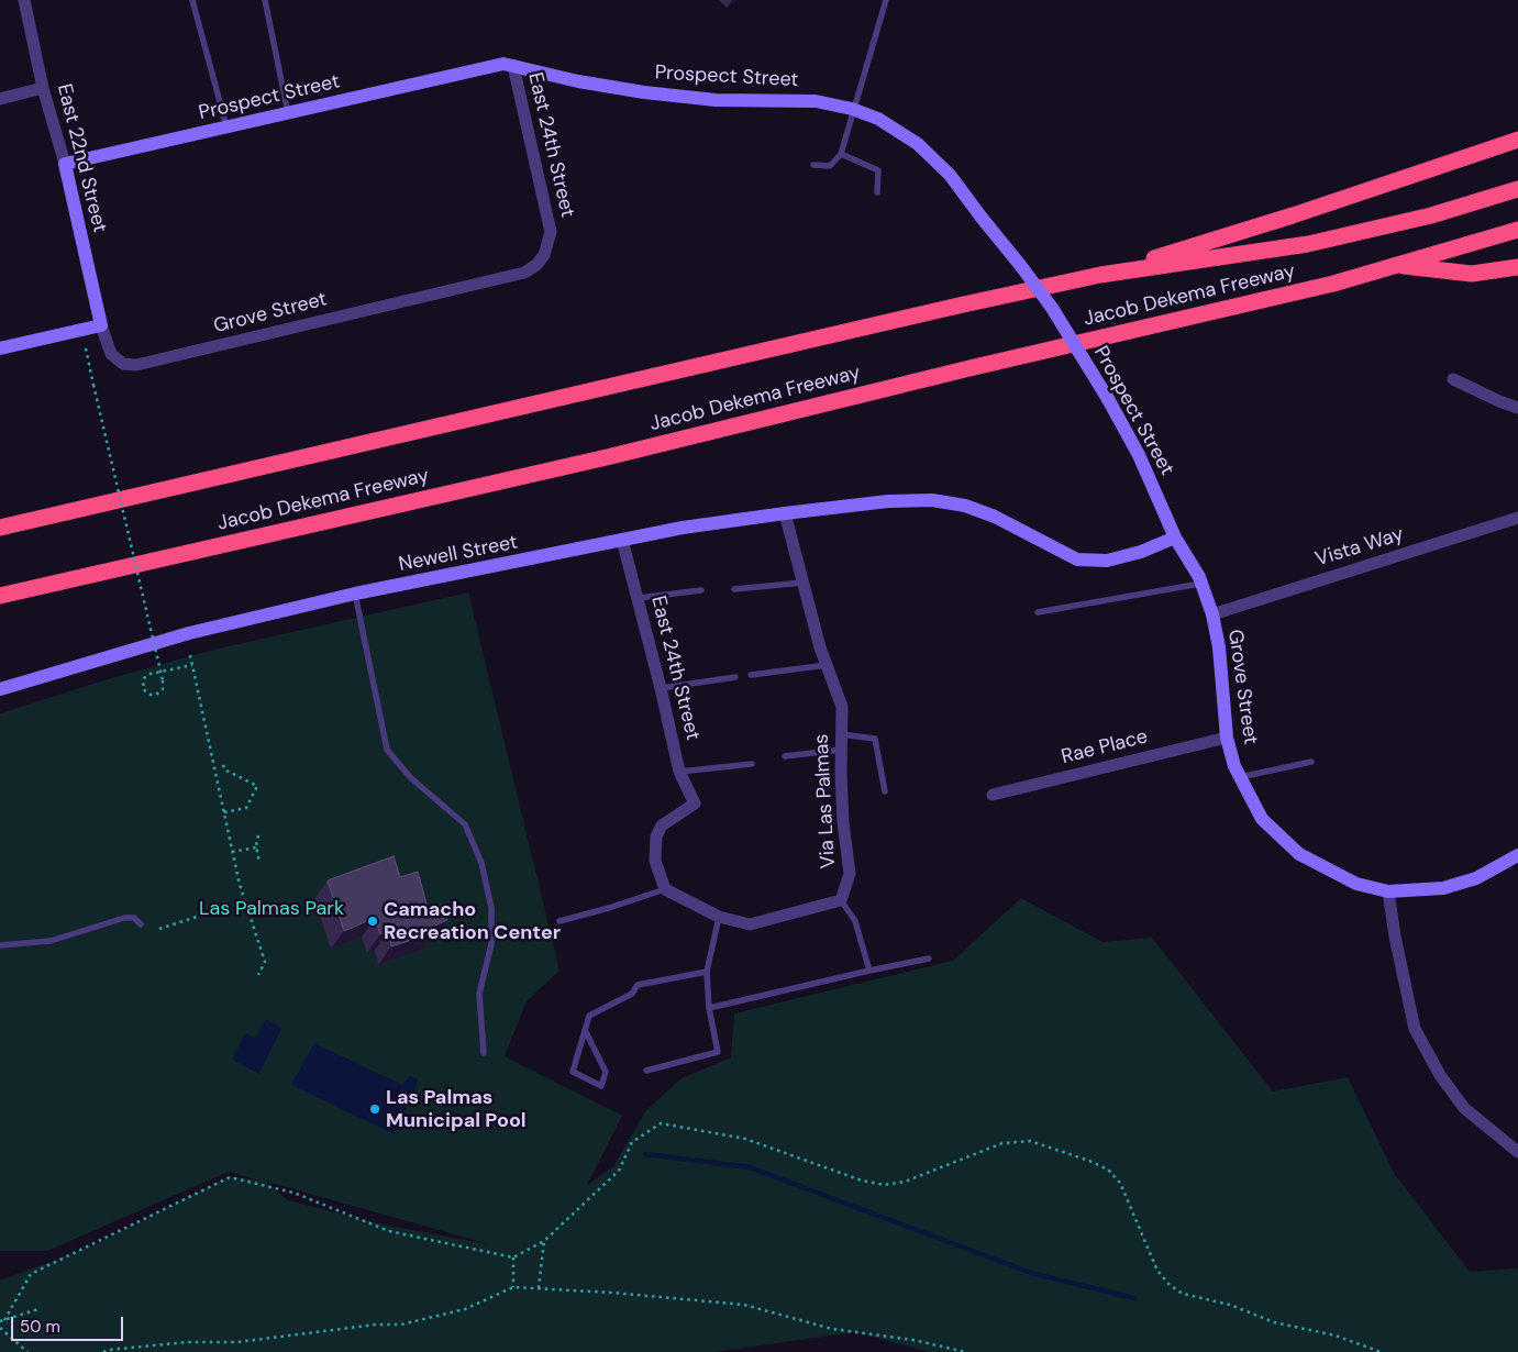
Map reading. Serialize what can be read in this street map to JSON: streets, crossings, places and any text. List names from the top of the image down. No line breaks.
{"streets":{"highway":["Jacob Dekema Freeway"],"street":["Prospect Street","East 24th Street","East 22nd Street","Grove Street","Vista Way","Newell Street","Rae Place","Via Las Palmas"]},"crossings":[["Prospect Street","East 24th Street"],["Prospect Street","East 22nd Street"],["Prospect Street","Grove Street"],["Prospect Street","Newell Street"],["East 24th Street","Grove Street"],["East 24th Street","Newell Street"],["East 22nd Street","Grove Street"],["Grove Street","Vista Way"],["Grove Street","Newell Street"],["Grove Street","Rae Place"],["Newell Street","Via Las Palmas"]],"parks":["Las Palmas Park"],"places":["Camacho Recreation Center","Las Palmas Municipal Pool"],"scale_bar":"50 m"}
